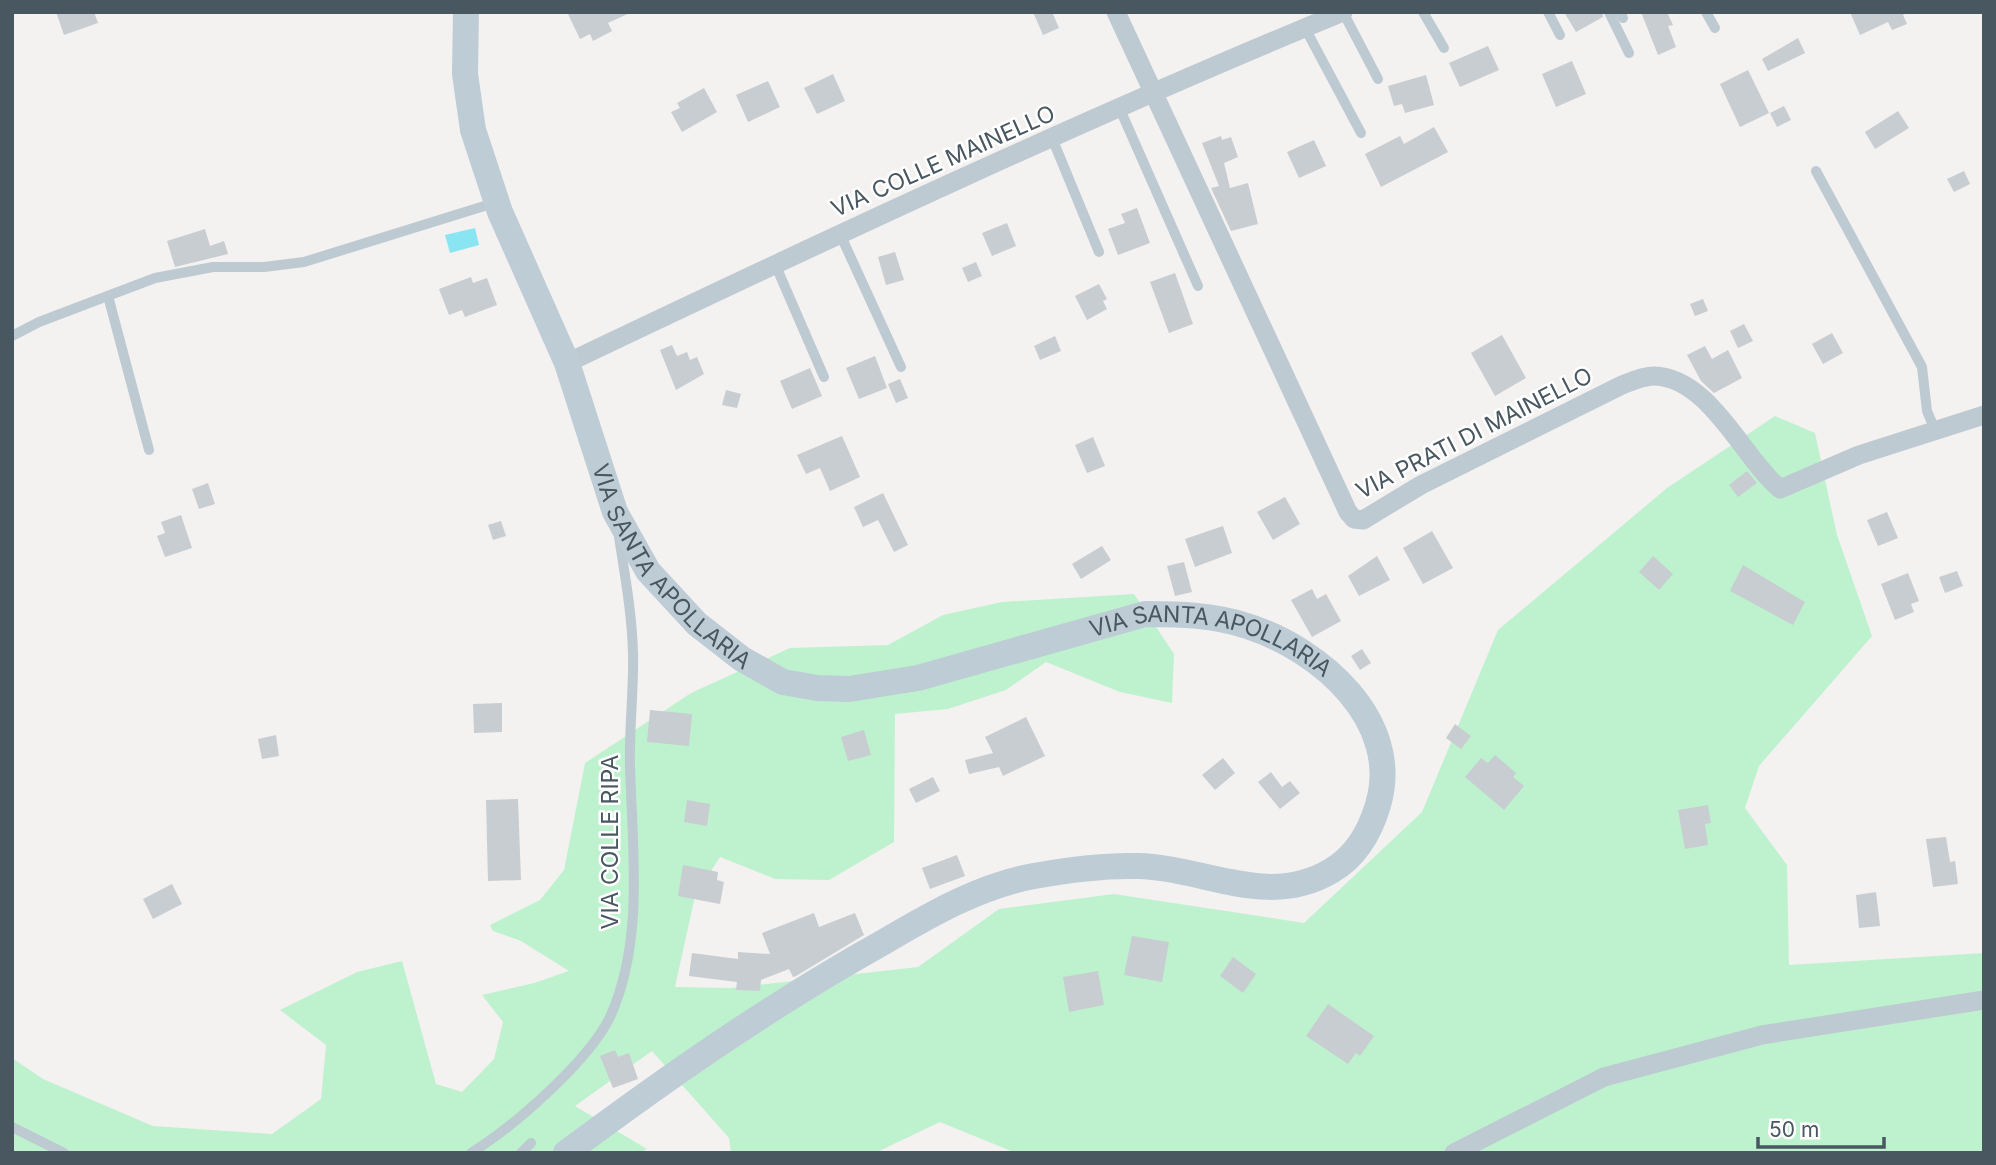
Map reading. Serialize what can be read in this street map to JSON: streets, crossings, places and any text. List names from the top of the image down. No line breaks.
{"streets":{"street":["VIA COLLE MAINELLO","VIA PRATI DI MAINELLO","VIA SANTA APOLLARIA"],"lane":["VIA COLLE RIPA"]},"crossings":[["VIA COLLE MAINELLO","VIA PRATI DI MAINELLO"],["VIA COLLE MAINELLO","VIA SANTA APOLLARIA"],["VIA SANTA APOLLARIA","VIA COLLE RIPA"]],"scale_bar":"50 m"}
